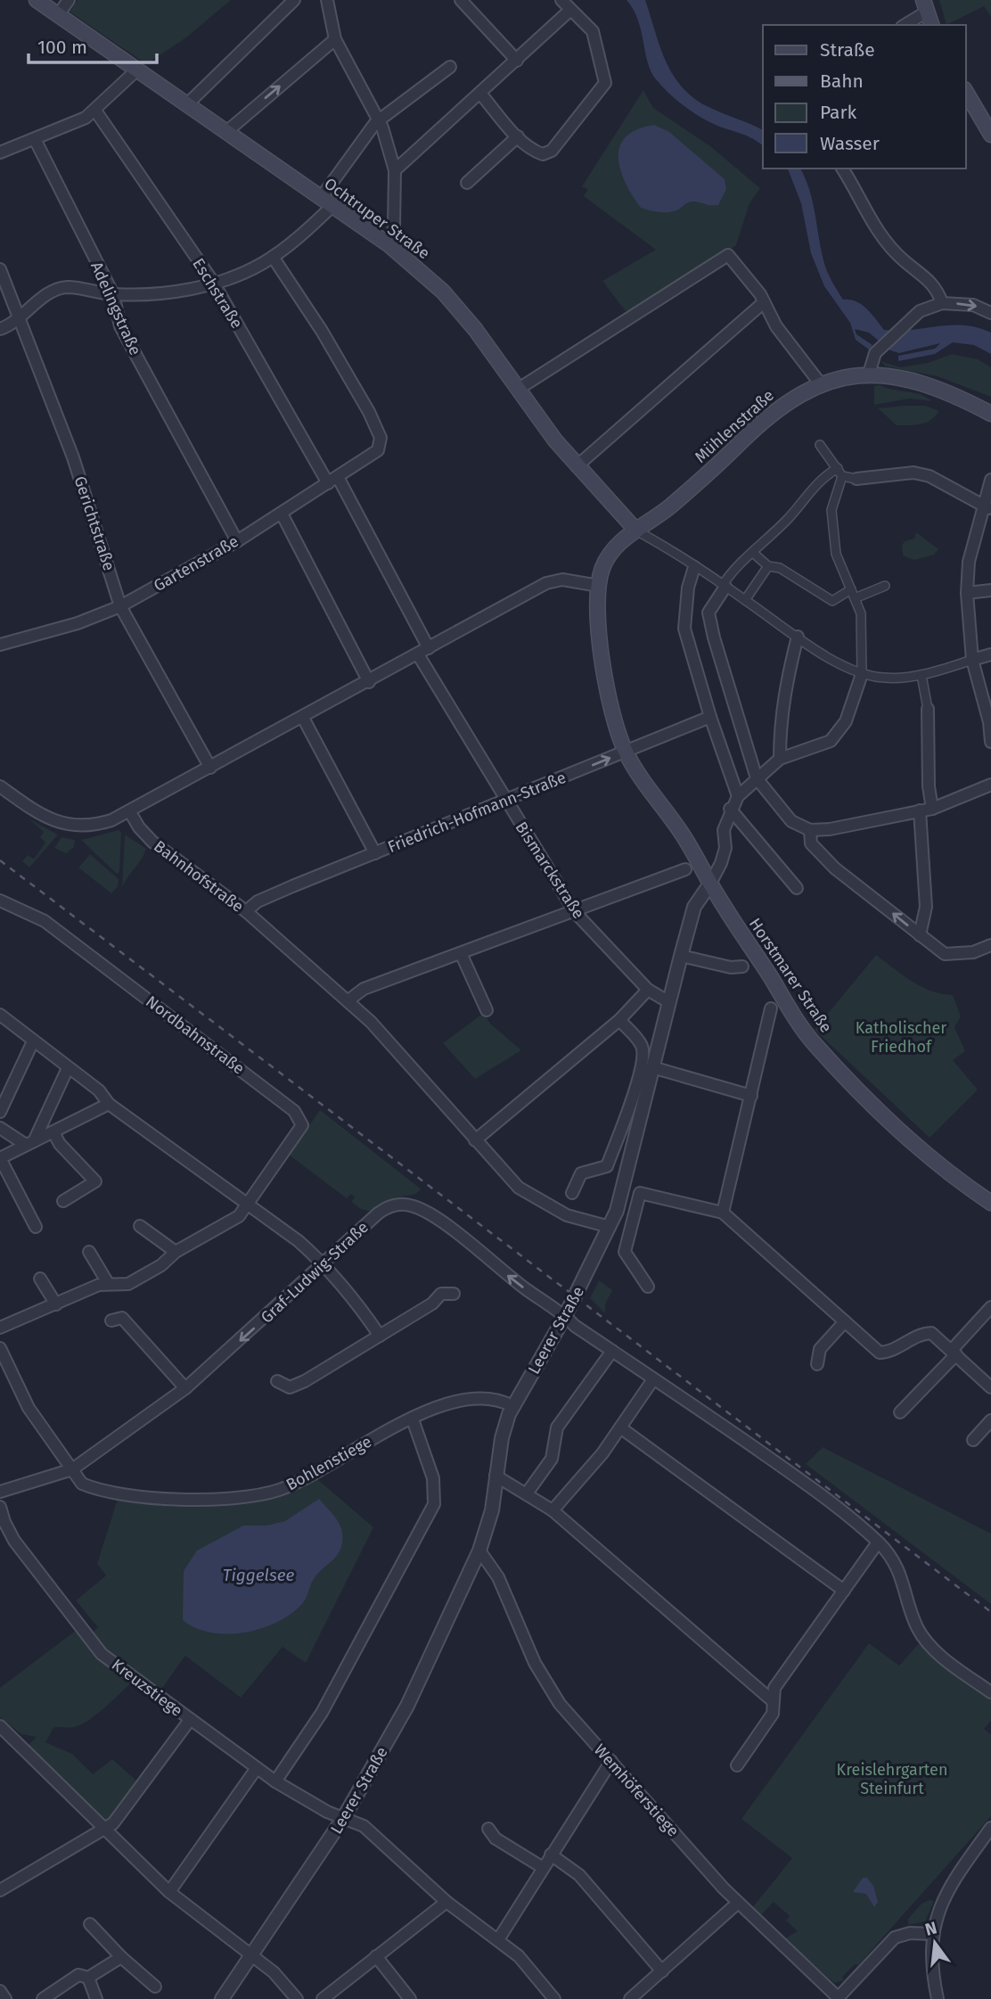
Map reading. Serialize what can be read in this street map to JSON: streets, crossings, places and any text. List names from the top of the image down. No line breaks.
{"streets":{"main road":["Ochtruper Straße","Mühlenstraße","Horstmarer Straße"],"street":["Eschstraße","Adelingstraße","Gerichtstraße","Gartenstraße","Friedrich-Hofmann-Straße","Bismarckstraße","Bahnhofstraße","Nordbahnstraße","Graf-Ludwig-Straße","Leerer Straße","Bohlenstiege","Kreuzstiege","Wemhöferstiege"]},"crossings":[["Ochtruper Straße","Mühlenstraße"],["Eschstraße","Gartenstraße"],["Adelingstraße","Gartenstraße"],["Mühlenstraße","Friedrich-Hofmann-Straße"],["Mühlenstraße","Horstmarer Straße"],["Gerichtstraße","Gartenstraße"],["Friedrich-Hofmann-Straße","Bismarckstraße"],["Friedrich-Hofmann-Straße","Bahnhofstraße"],["Friedrich-Hofmann-Straße","Horstmarer Straße"],["Bismarckstraße","Leerer Straße"],["Bahnhofstraße","Leerer Straße"],["Horstmarer Straße","Leerer Straße"],["Graf-Ludwig-Straße","Leerer Straße"],["Graf-Ludwig-Straße","Bohlenstiege"],["Leerer Straße","Bohlenstiege"],["Leerer Straße","Kreuzstiege"],["Leerer Straße","Wemhöferstiege"]],"water":["Tiggelsee"],"parks":["Katholischer Friedhof","Kreislehrgarten Steinfurt"],"legend":["Straße","Bahn","Park","Wasser"],"scale_bar":"100 m","north":"top"}
